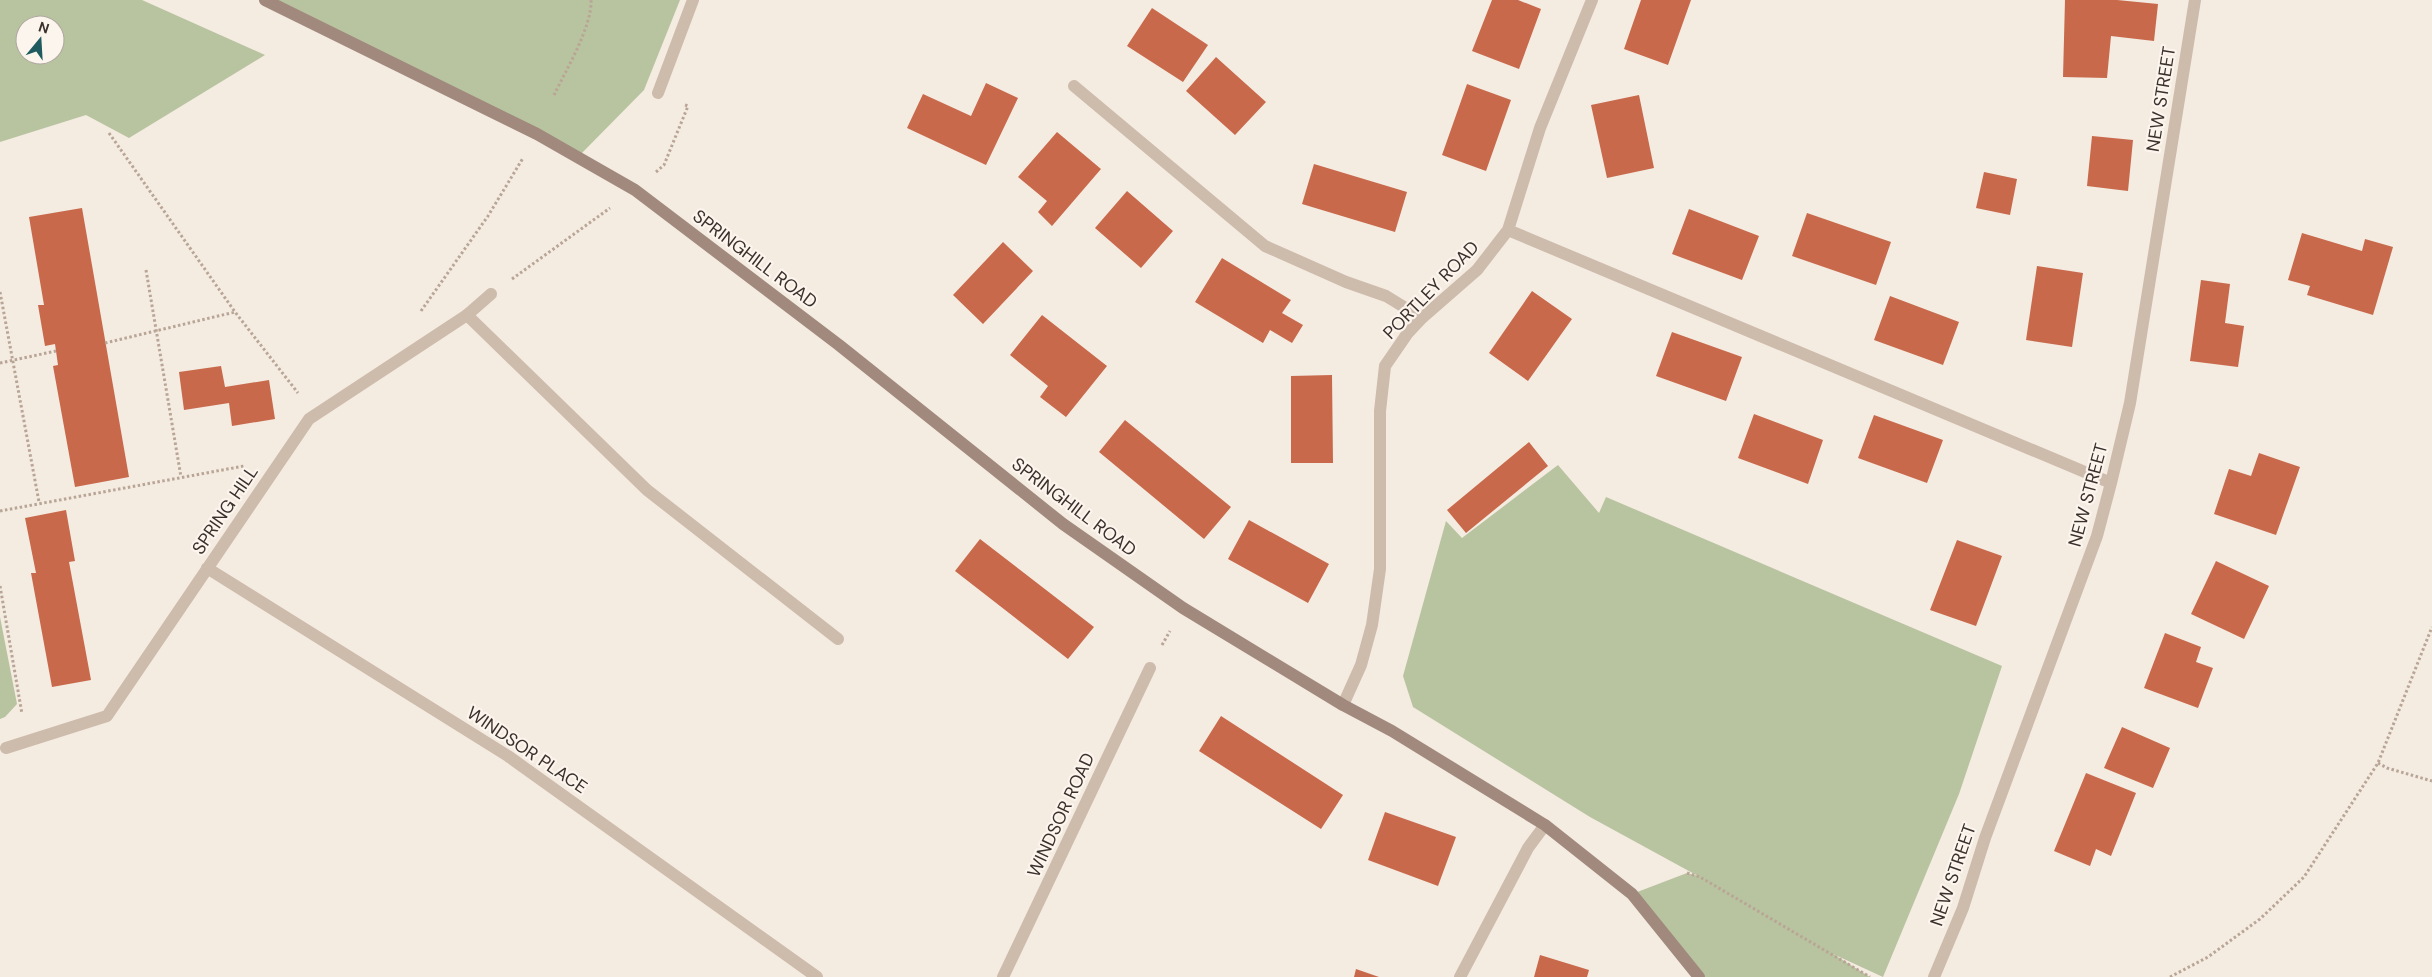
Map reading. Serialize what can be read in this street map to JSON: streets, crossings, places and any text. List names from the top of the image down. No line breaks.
{"streets":{"main road":["SPRINGHILL ROAD"],"street":["NEW STREET","PORTLEY ROAD","SPRING HILL","WINDSOR PLACE","WINDSOR ROAD"]},"crossings":[["SPRINGHILL ROAD","PORTLEY ROAD"],["SPRING HILL","WINDSOR PLACE"]],"north":"top"}
